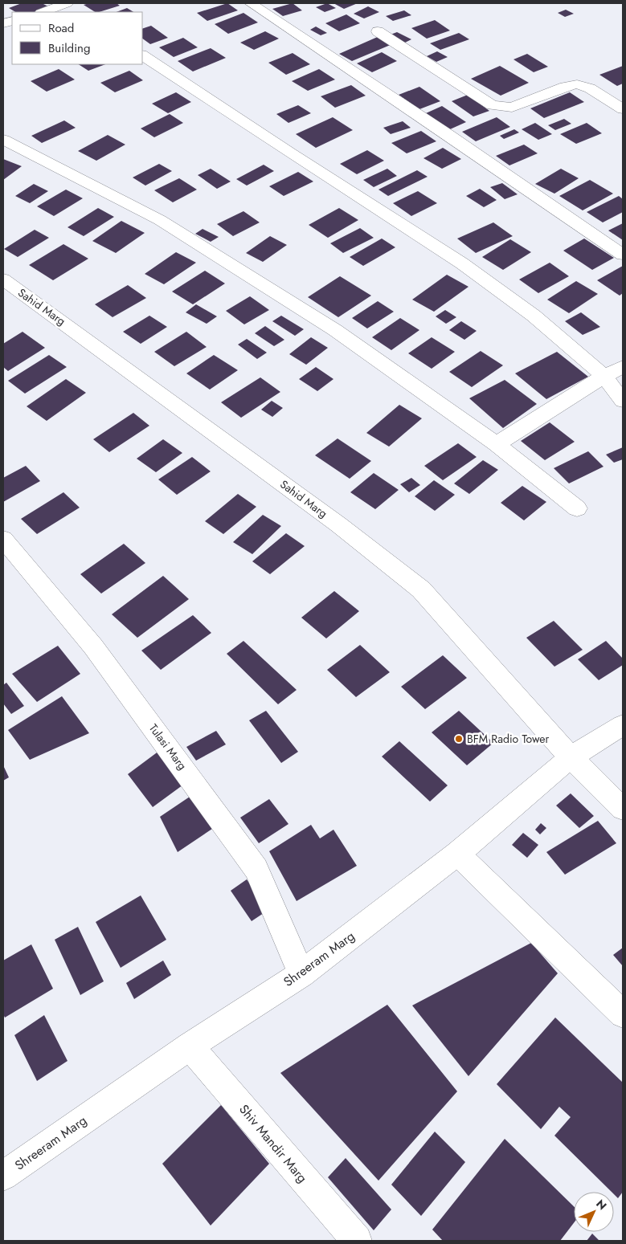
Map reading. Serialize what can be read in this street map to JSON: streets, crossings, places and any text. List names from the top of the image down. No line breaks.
{"streets":{"street":["Sahid Marg","Tulasi Marg","Shreeram Marg","Shiv Mandir Marg"]},"crossings":[["Sahid Marg","Shreeram Marg"],["Tulasi Marg","Shreeram Marg"],["Shreeram Marg","Shiv Mandir Marg"]],"places":["BFM Radio Tower"],"legend":["Road","Building"],"north":"top right"}
